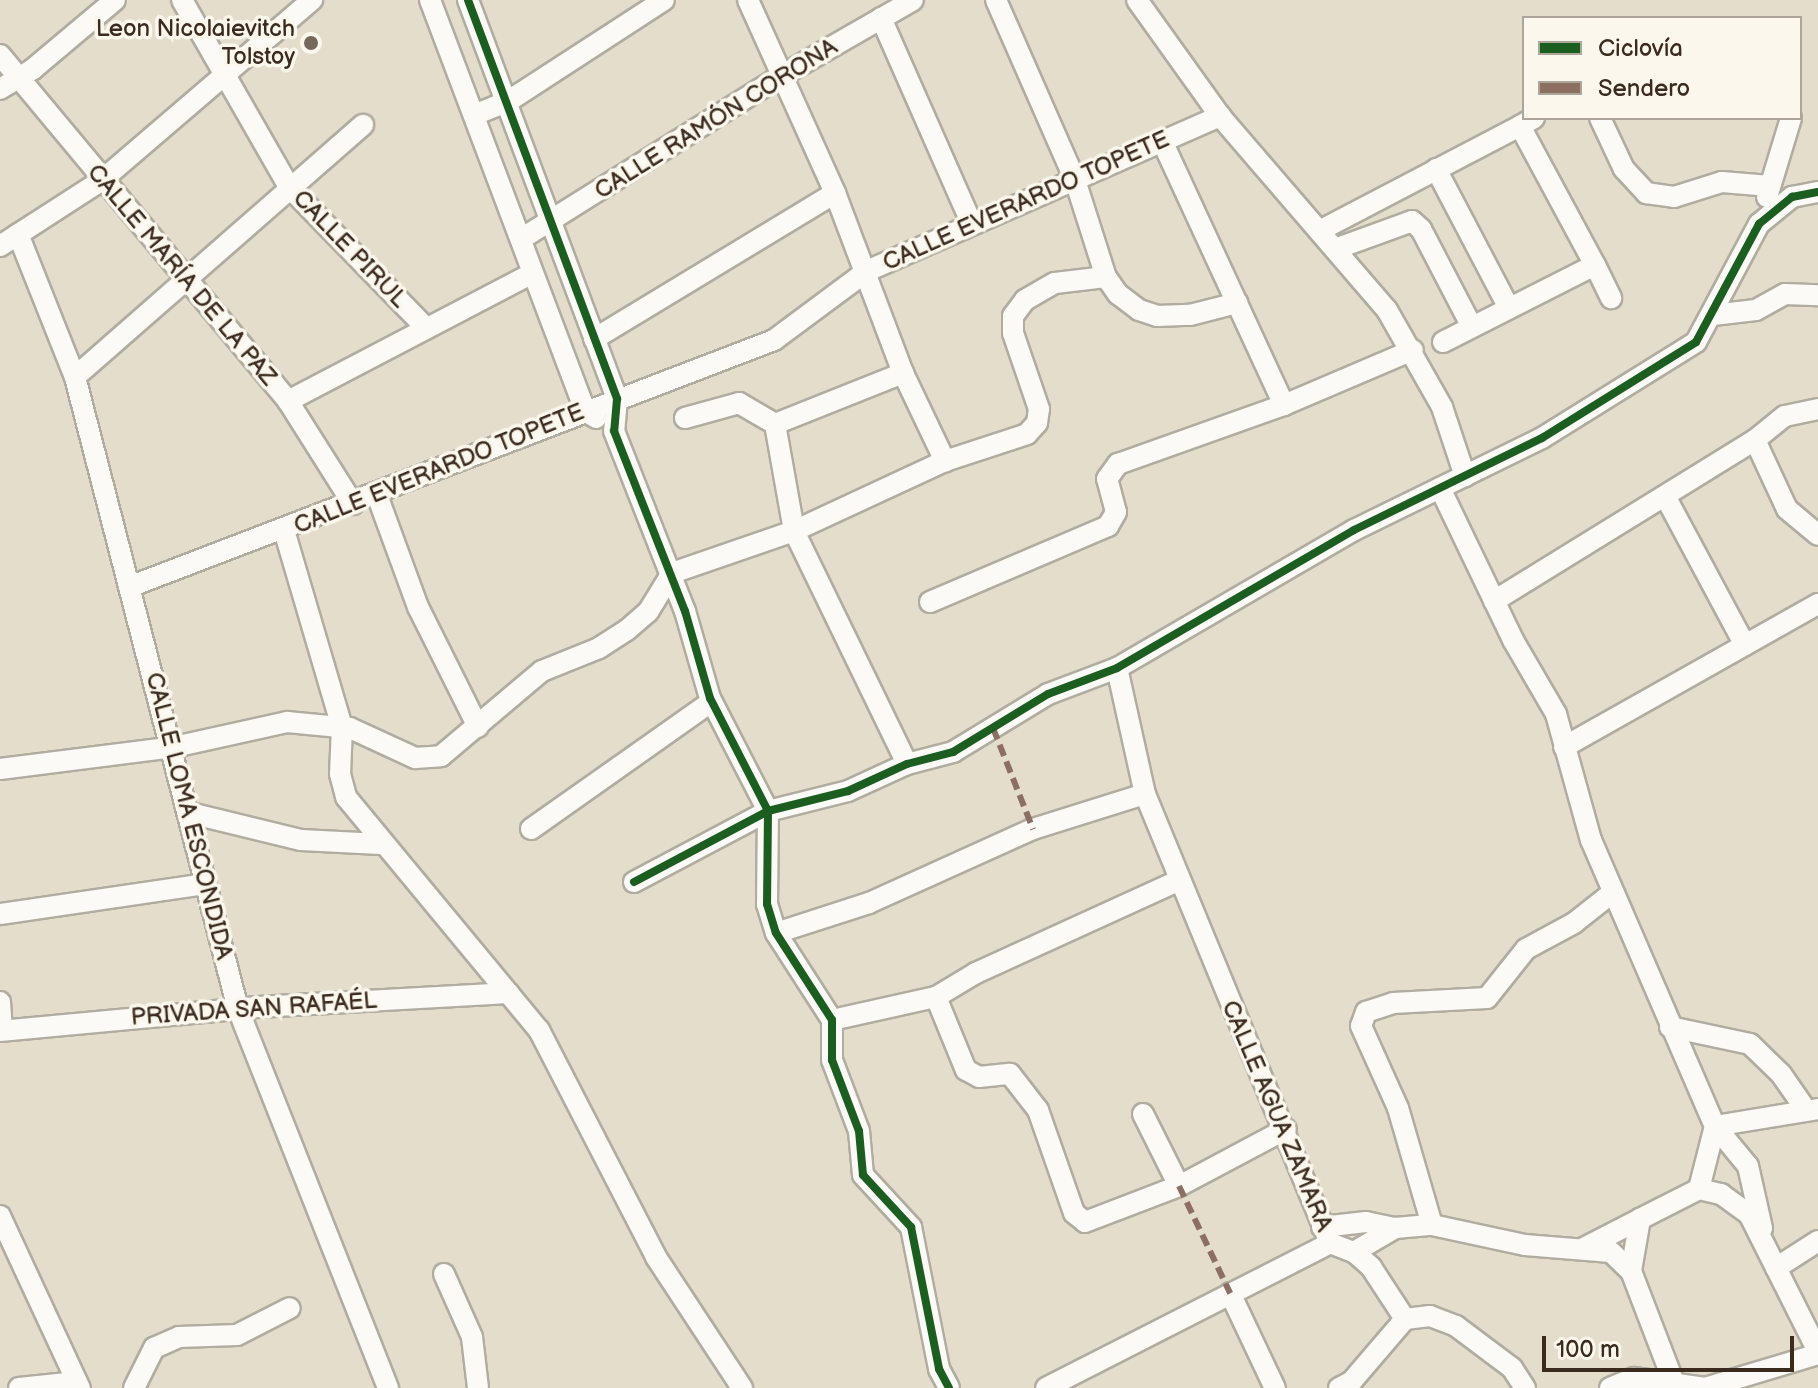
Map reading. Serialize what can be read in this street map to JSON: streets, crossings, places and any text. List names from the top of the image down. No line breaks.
{"streets":{"street":["CALLE RAMÓN CORONA","CALLE EVERARDO TOPETE","CALLE PIRUL","CALLE MARÍA DE LA PAZ","CALLE LOMA ESCONDIDA","PRIVADA SAN RAFAÉL","CALLE AGUA ZAMARA"]},"crossings":[["CALLE EVERARDO TOPETE","CALLE MARÍA DE LA PAZ"],["CALLE EVERARDO TOPETE","CALLE LOMA ESCONDIDA"],["CALLE LOMA ESCONDIDA","PRIVADA SAN RAFAÉL"]],"places":["Leon Nicolaievitch Tolstoy"],"legend":["Ciclovía","Sendero"],"scale_bar":"100 m"}
